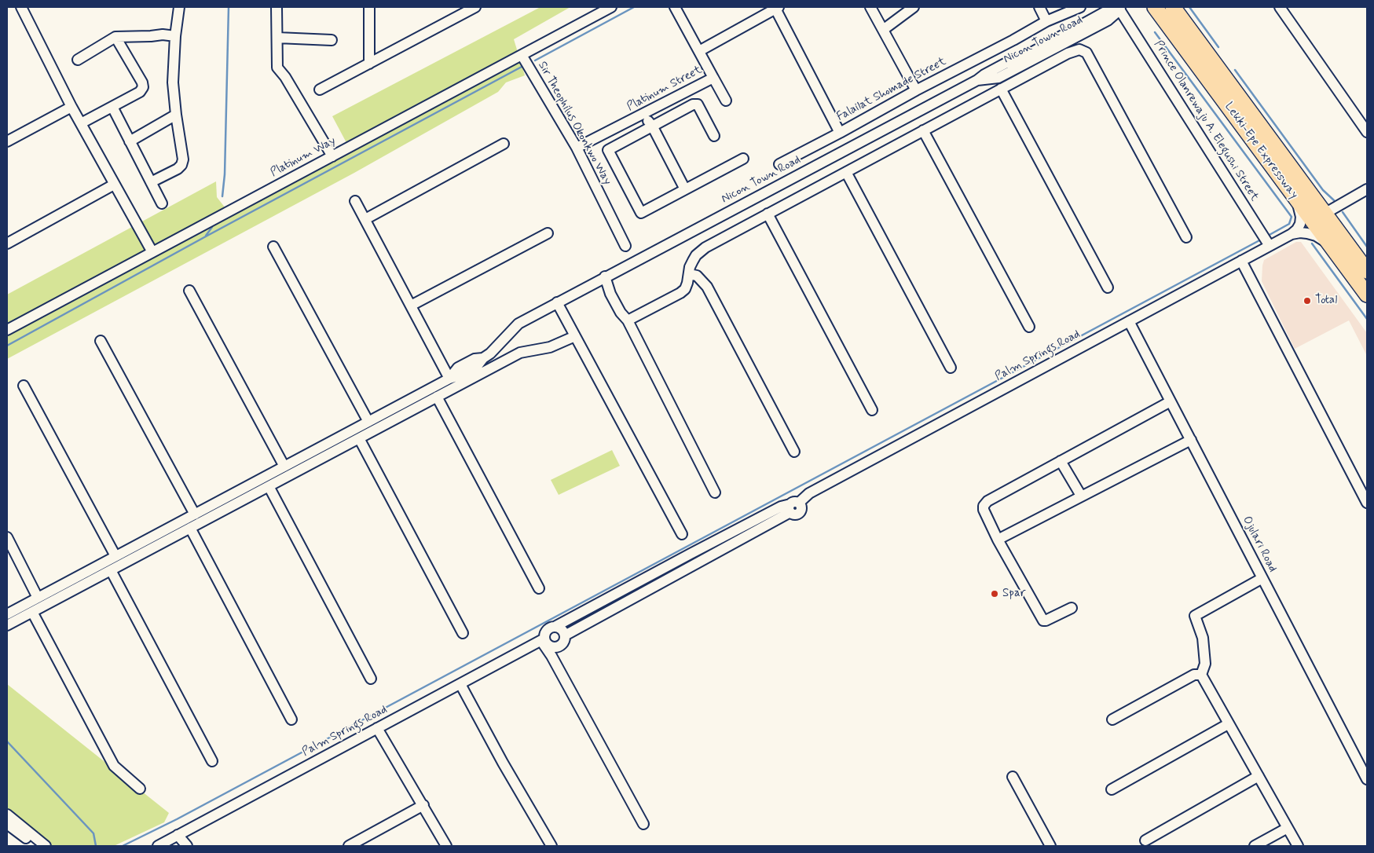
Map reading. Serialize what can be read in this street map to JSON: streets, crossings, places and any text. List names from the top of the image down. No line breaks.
{"streets":{"highway":["Lekki-Epe Expressway"],"street":["Nicon Town Road","Platinum Street","Falailat Shomade Street","Prince Olanrewaju A. Elegushi Street","Sir Theophilus Okonkwo Way","Platinum Way","Palm Springs Road","Ojulari Road"]},"crossings":[["Nicon Town Road","Prince Olanrewaju A. Elegushi Street"],["Platinum Street","Sir Theophilus Okonkwo Way"],["Prince Olanrewaju A. Elegushi Street","Palm Springs Road"],["Sir Theophilus Okonkwo Way","Platinum Way"],["Lekki-Epe Expressway","Palm Springs Road"],["Palm Springs Road","Ojulari Road"]],"places":["Total","Spar"]}
